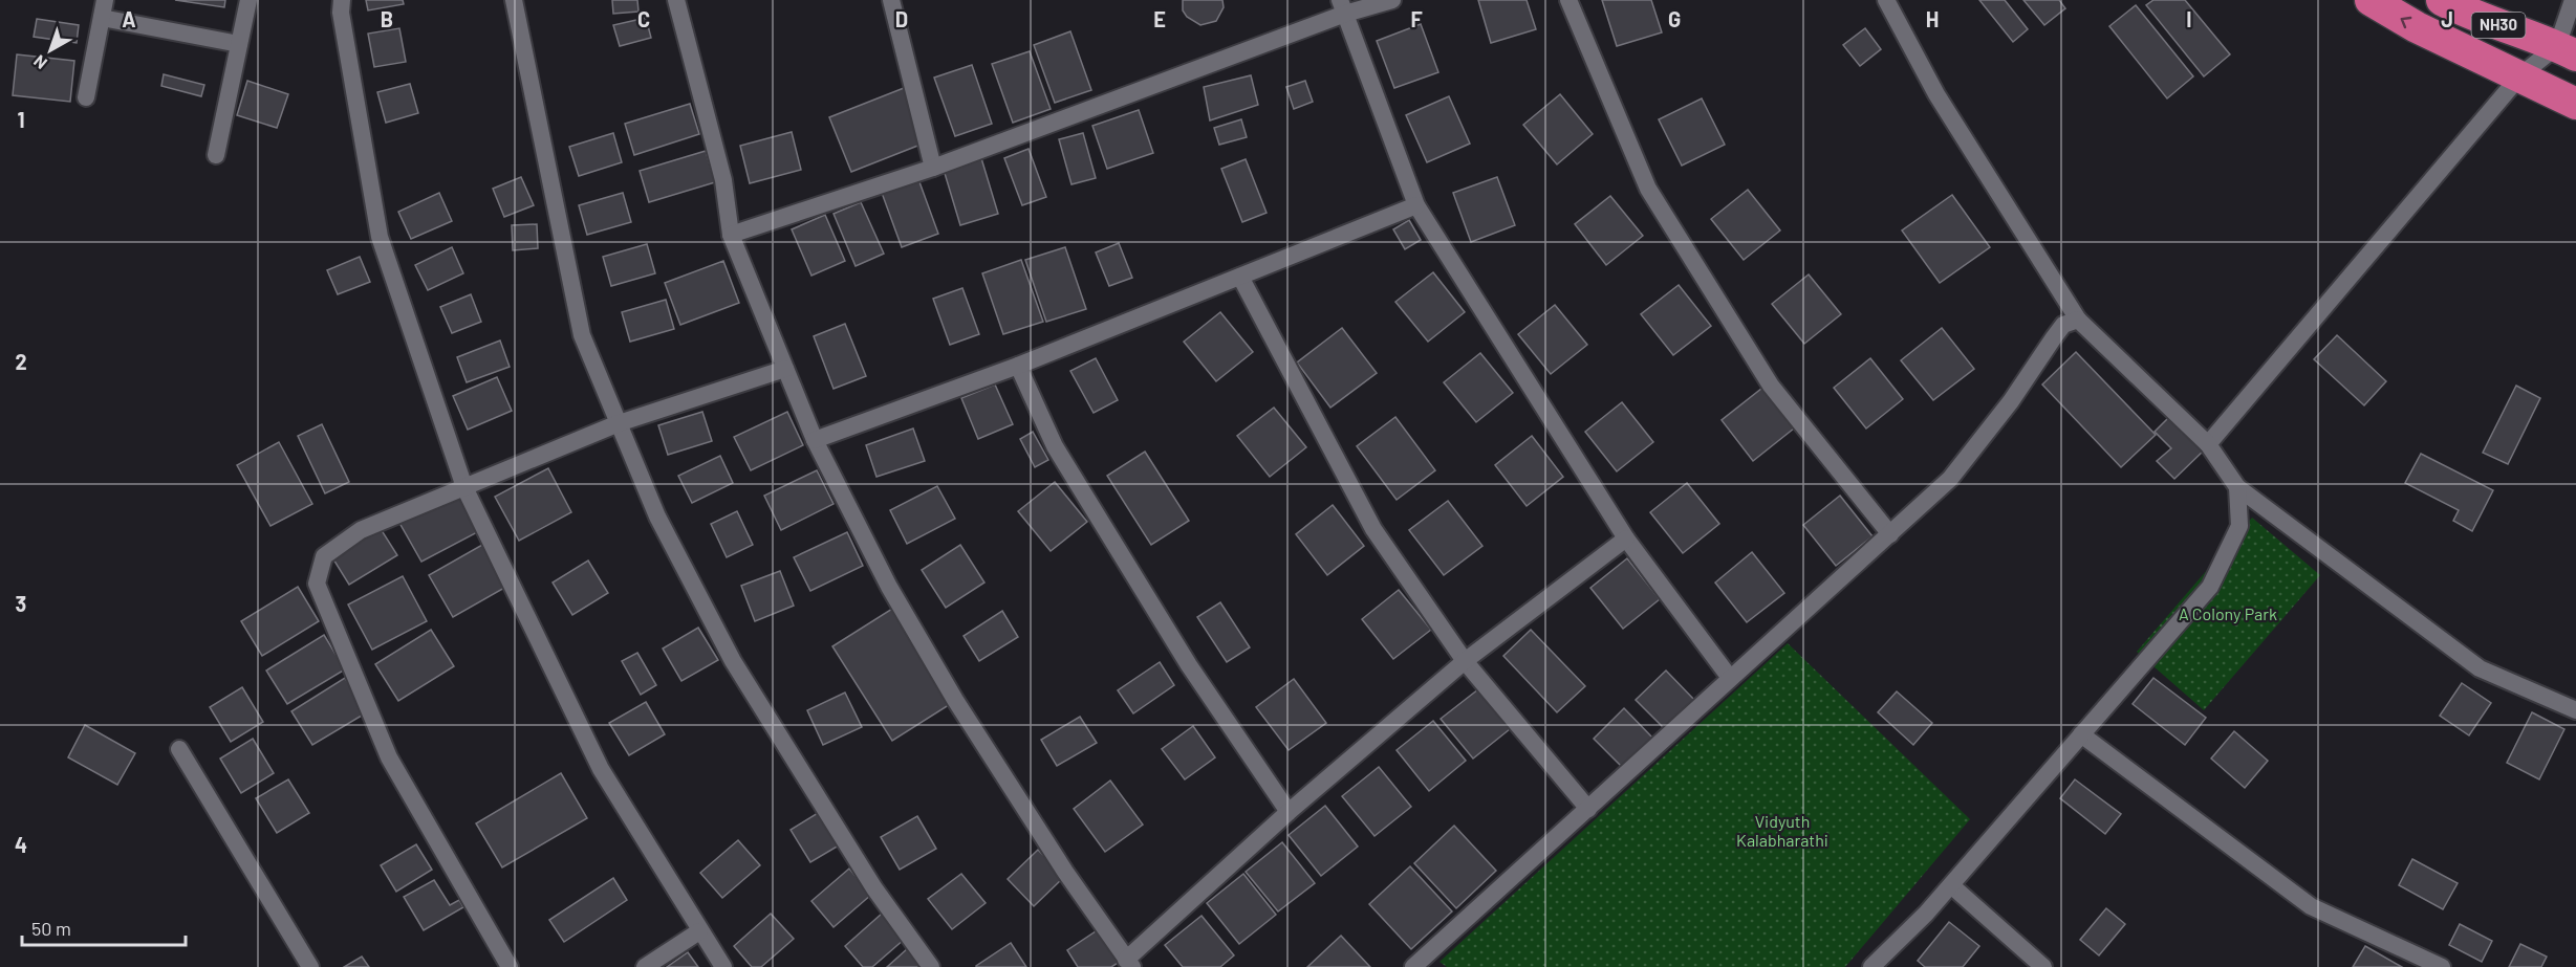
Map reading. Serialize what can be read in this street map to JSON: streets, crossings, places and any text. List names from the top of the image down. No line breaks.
{"streets":{"highway":["NH30"]},"parks":["A Colony Park","Vidyuth Kalabharathi"],"scale_bar":"50 m","north":"bottom left","grid":{"columns":["A","B","C","D","E","F","G","H","I","J"],"rows":["1","2","3","4"]}}
